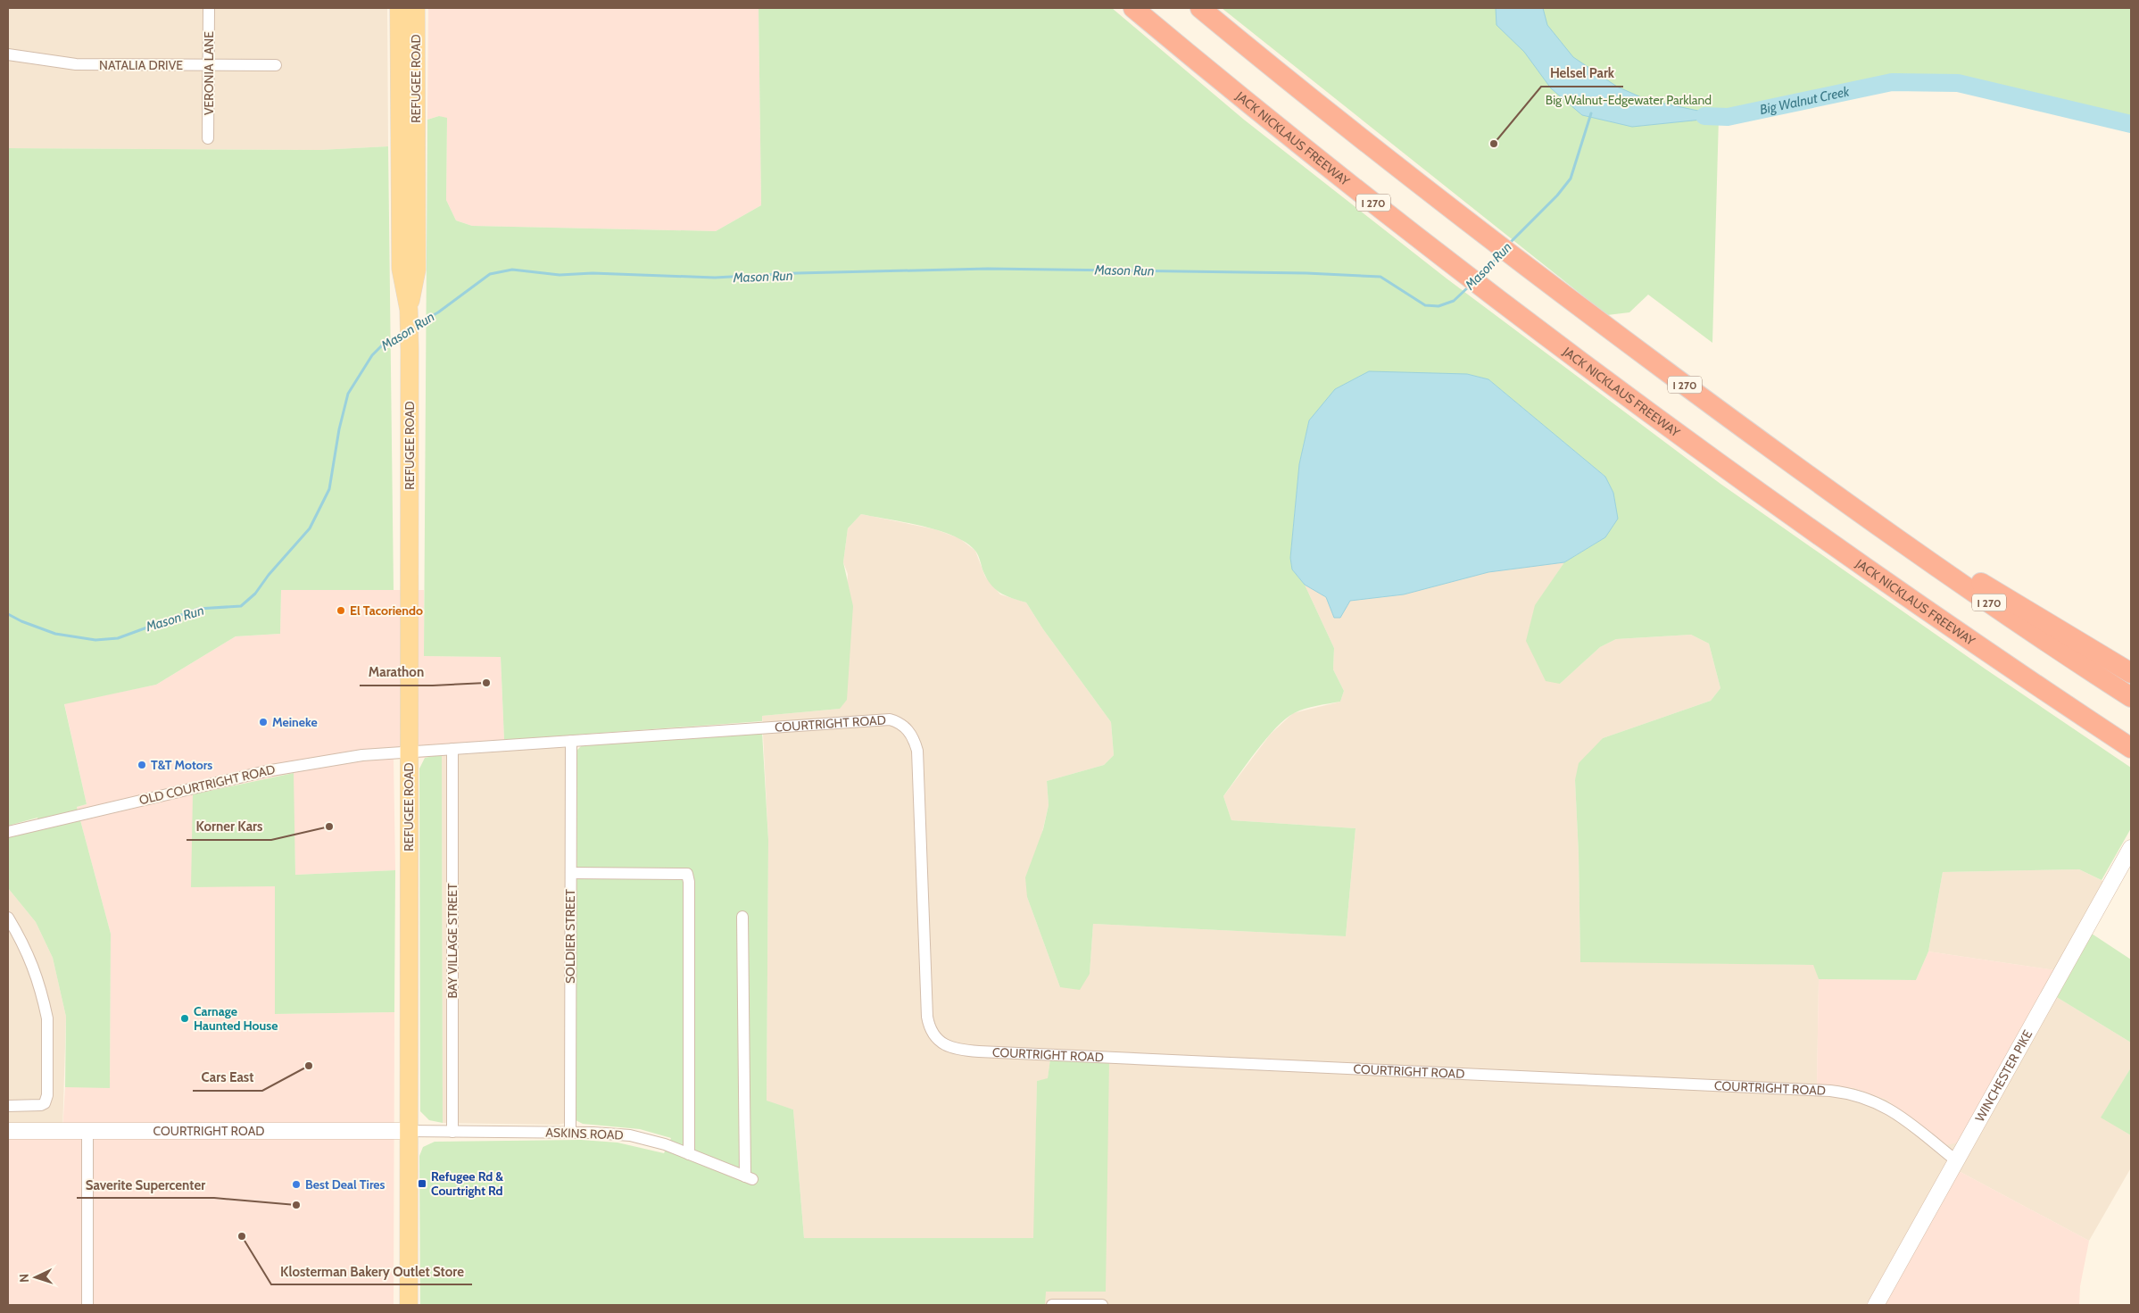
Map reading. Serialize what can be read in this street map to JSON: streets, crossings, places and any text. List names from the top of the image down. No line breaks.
{"streets":{"highway":["JACK NICKLAUS FREEWAY","I 270"],"main road":["REFUGEE ROAD","COURTRIGHT ROAD","WINCHESTER PIKE"],"street":["NATALIA DRIVE","VERONIA LANE","OLD COURTRIGHT ROAD","SOLDIER STREET","BAY VILLAGE STREET","ASKINS ROAD"]},"crossings":[["NATALIA DRIVE","VERONIA LANE"],["REFUGEE ROAD","COURTRIGHT ROAD"],["REFUGEE ROAD","OLD COURTRIGHT ROAD"],["REFUGEE ROAD","ASKINS ROAD"],["COURTRIGHT ROAD","OLD COURTRIGHT ROAD"],["COURTRIGHT ROAD","SOLDIER STREET"],["COURTRIGHT ROAD","BAY VILLAGE STREET"],["COURTRIGHT ROAD","WINCHESTER PIKE"],["COURTRIGHT ROAD","ASKINS ROAD"],["SOLDIER STREET","ASKINS ROAD"],["BAY VILLAGE STREET","ASKINS ROAD"]],"water":["Big Walnut Creek","Mason Run"],"parks":["Big Walnut-Edgewater Parkland"],"places":{"other":["Helsel Park","El Tacoriendo","Marathon","Meineke","T&T Motors","Korner Kars","Carnage Haunted House","Cars East","Best Deal Tires","Saverite Supercenter","Klosterman Bakery Outlet Store"],"transit":["Refugee Rd & Courtright Rd"]},"north":"left"}
